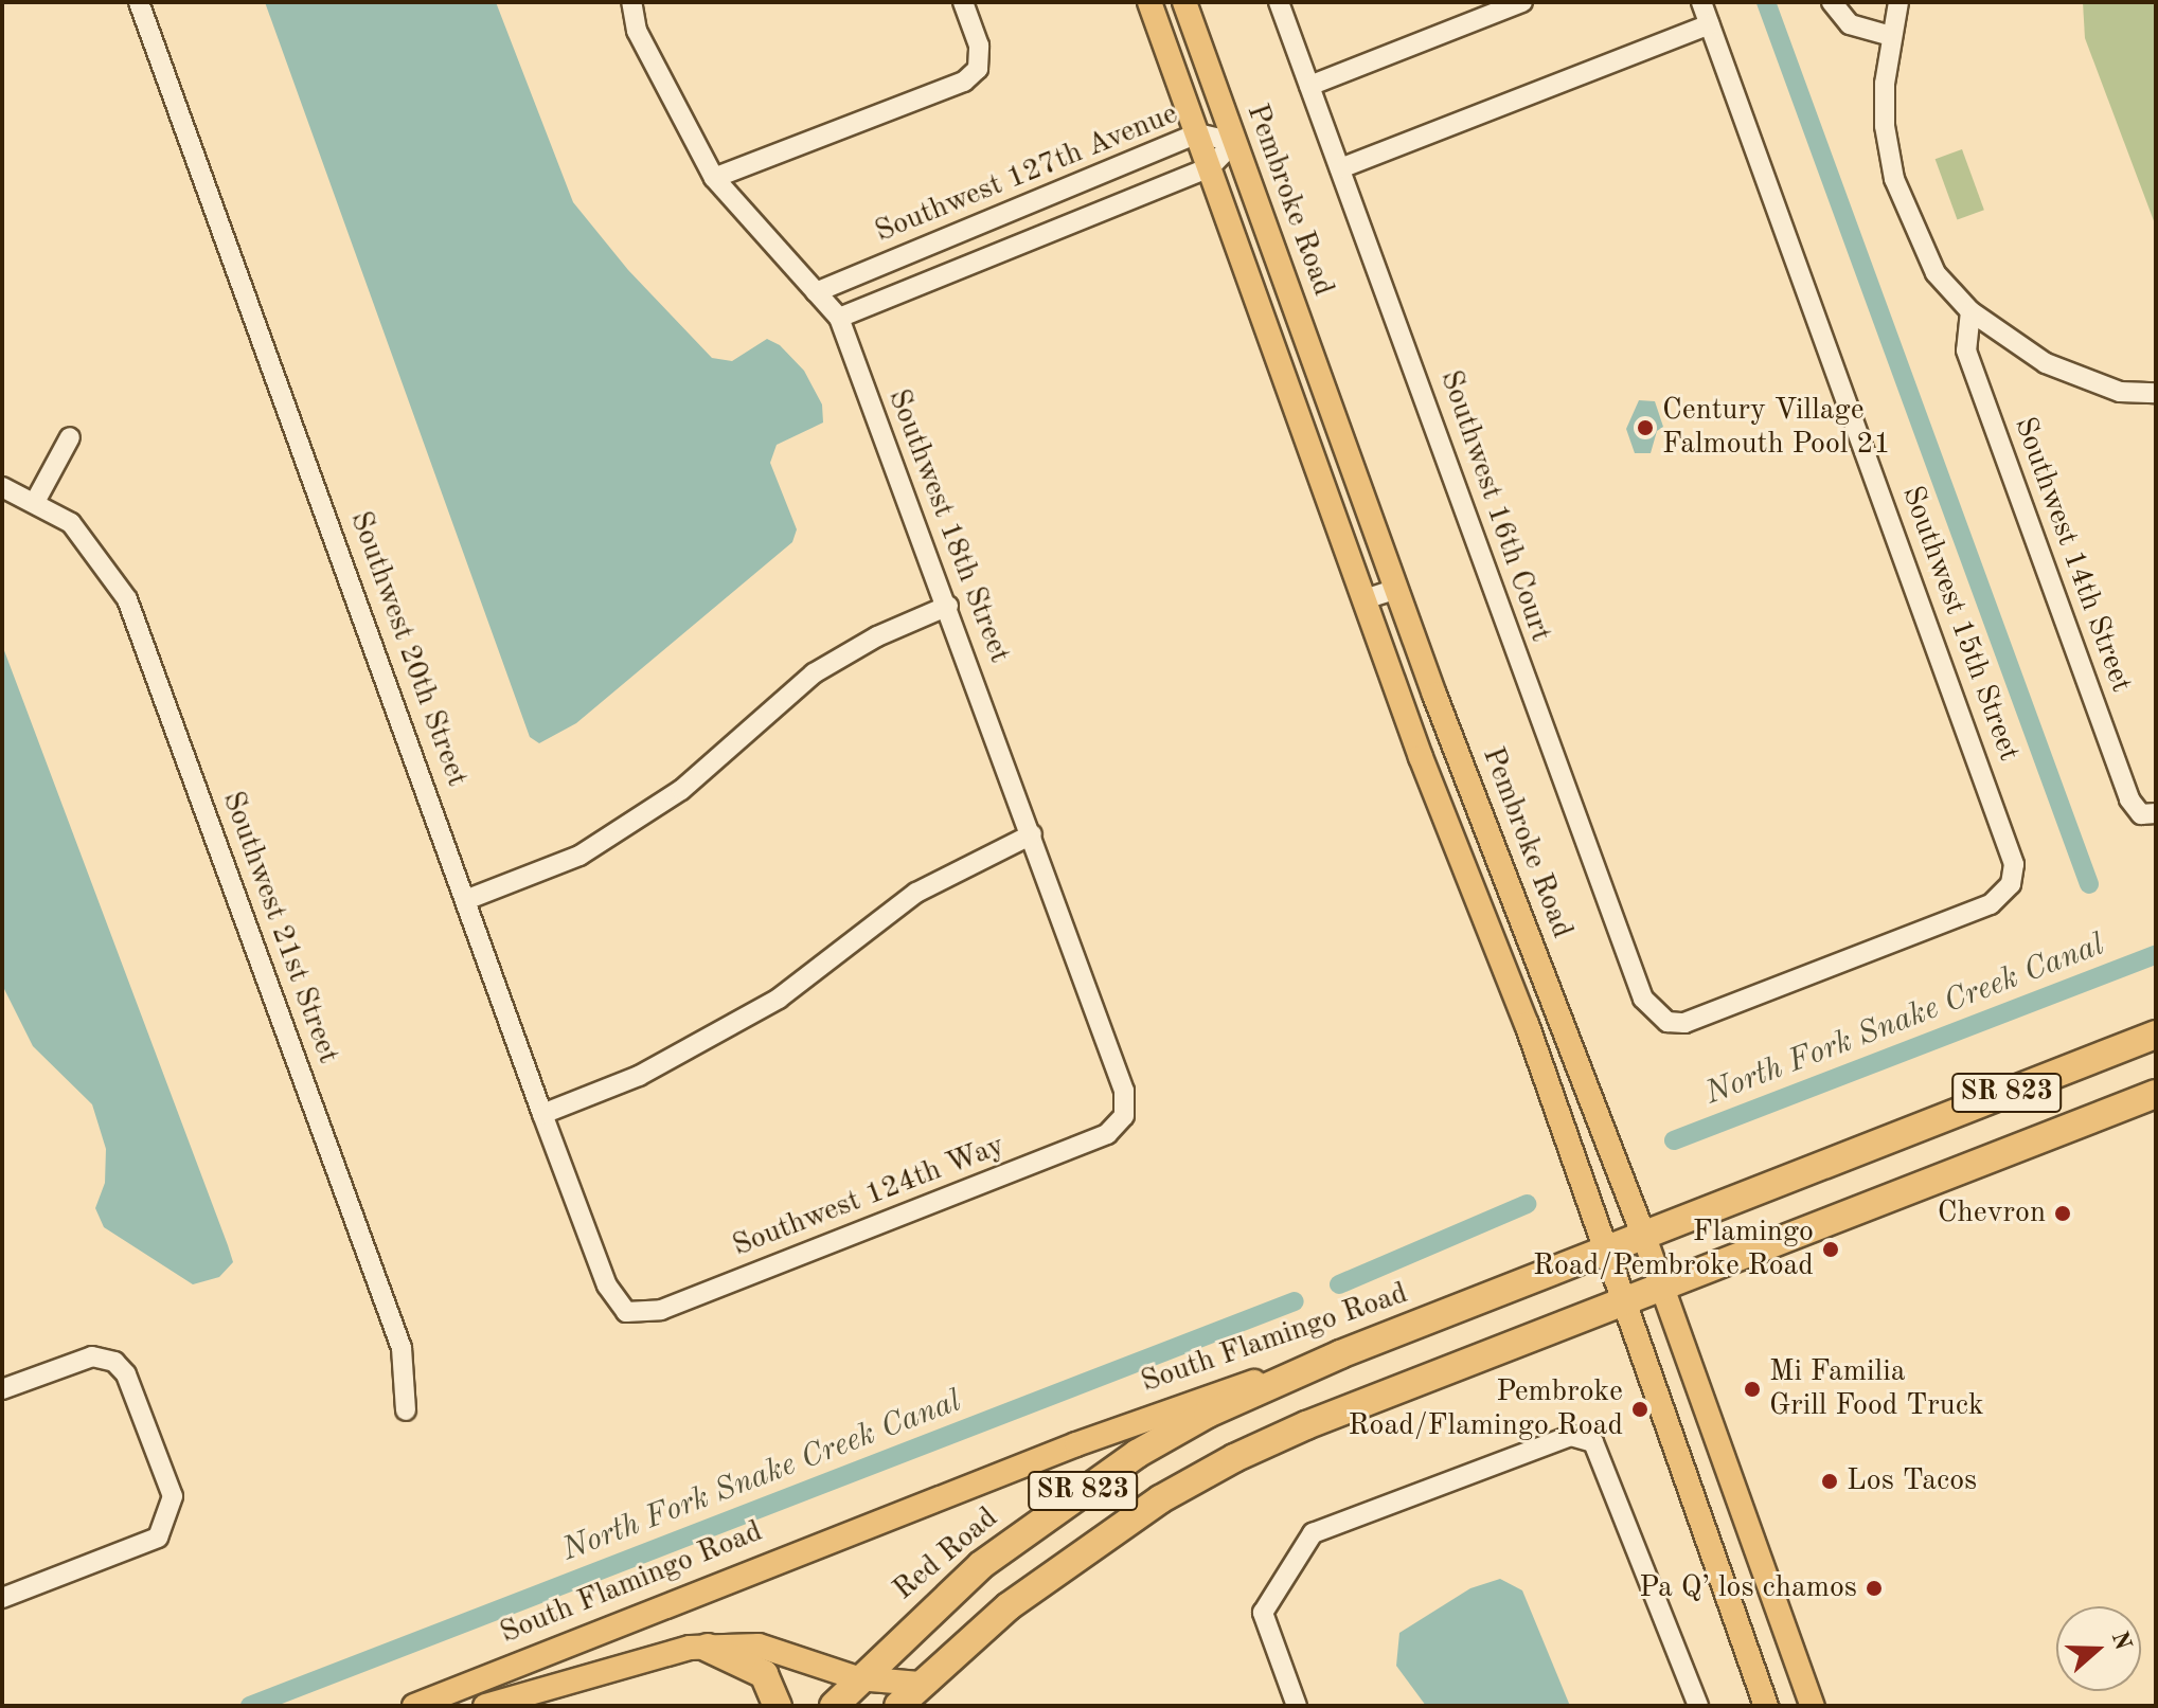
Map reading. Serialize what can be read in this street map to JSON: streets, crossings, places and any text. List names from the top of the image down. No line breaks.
{"streets":{"highway":["SR 823","South Flamingo Road","Red Road"],"main road":["Pembroke Road"],"street":["Southwest 127th Avenue","Southwest 16th Court","Southwest 18th Street","Southwest 14th Street","Southwest 15th Street","Southwest 20th Street","Southwest 21st Street","Southwest 124th Way"]},"crossings":[["Southwest 127th Avenue","Pembroke Road"],["Southwest 127th Avenue","Southwest 18th Street"],["Pembroke Road","SR 823"],["Pembroke Road","South Flamingo Road"],["Southwest 16th Court","Southwest 15th Street"],["Southwest 18th Street","Southwest 124th Way"],["Southwest 20th Street","Southwest 124th Way"],["SR 823","South Flamingo Road"],["South Flamingo Road","Red Road"]],"water":["North Fork Snake Creek Canal"],"places":["Century Village Falmouth Pool 21","Chevron","Flamingo Road/Pembroke Road","Mi Familia Grill Food Truck","Pembroke Road/Flamingo Road","Los Tacos","Pa Q’ los chamos"],"north":"right"}
